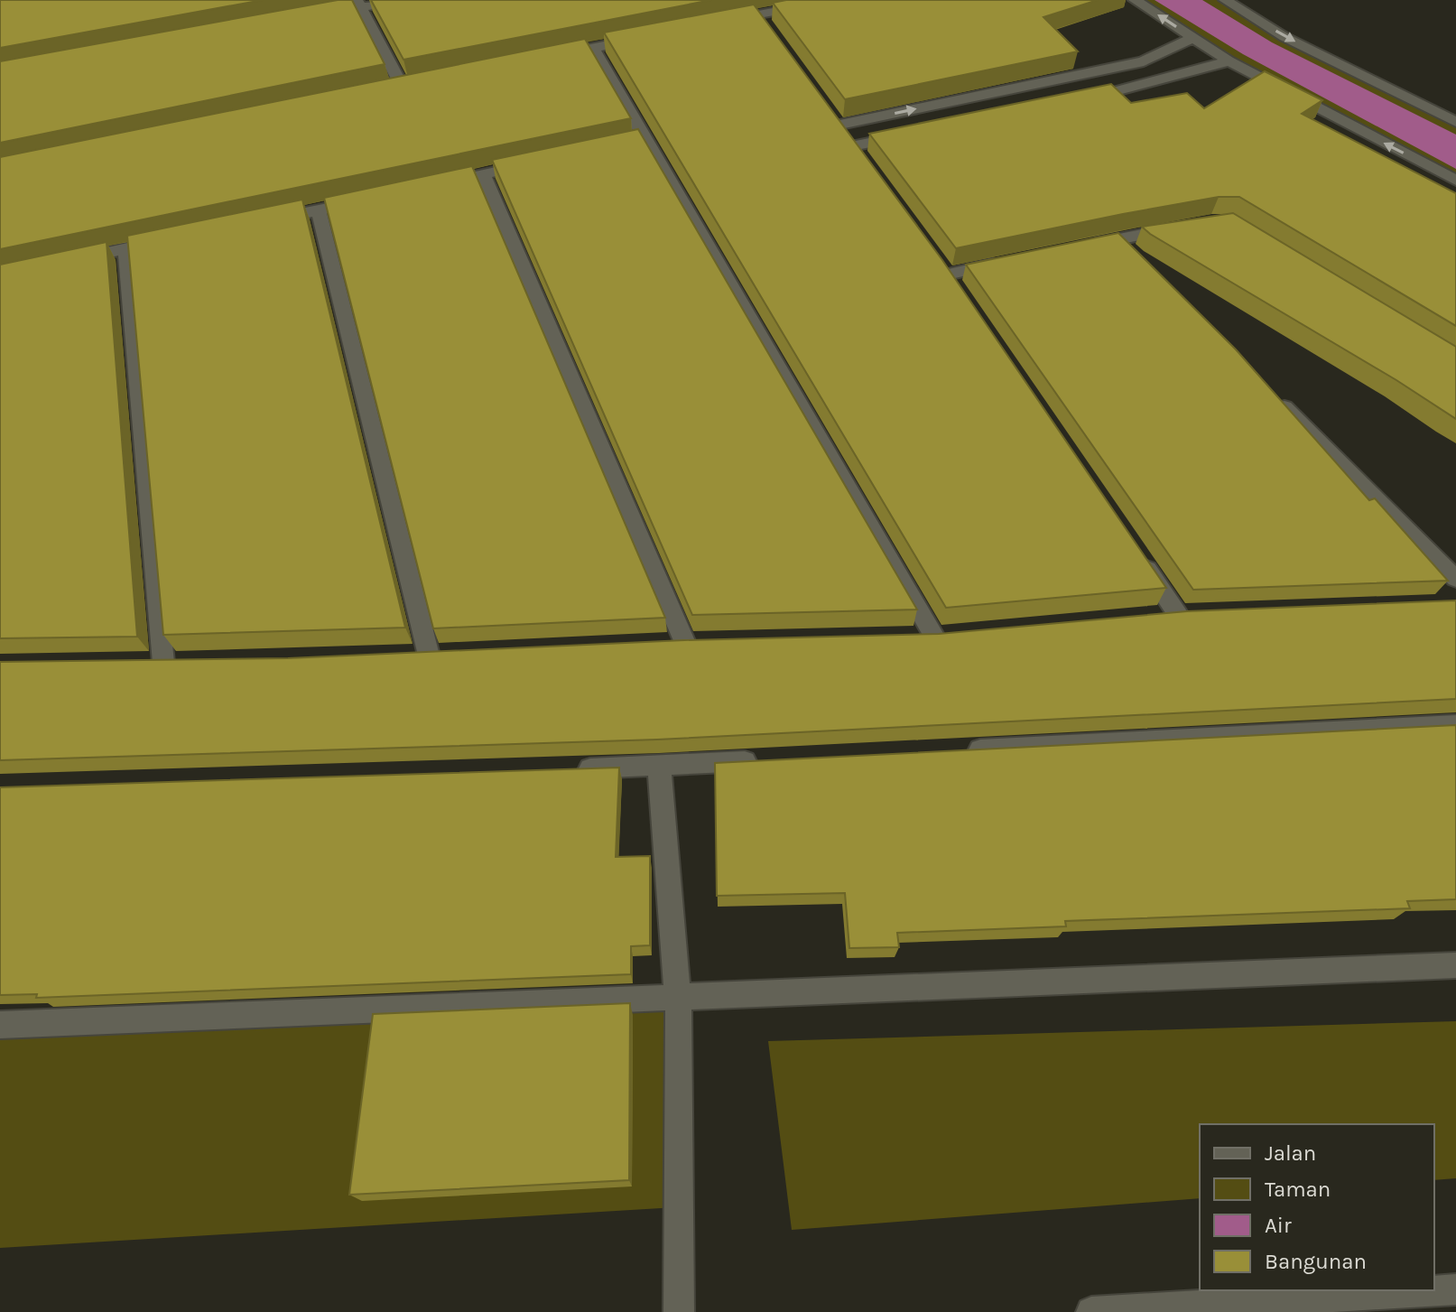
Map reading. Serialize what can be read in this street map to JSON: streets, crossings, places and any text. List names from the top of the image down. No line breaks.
{"legend":["Jalan","Taman","Air","Bangunan"]}
